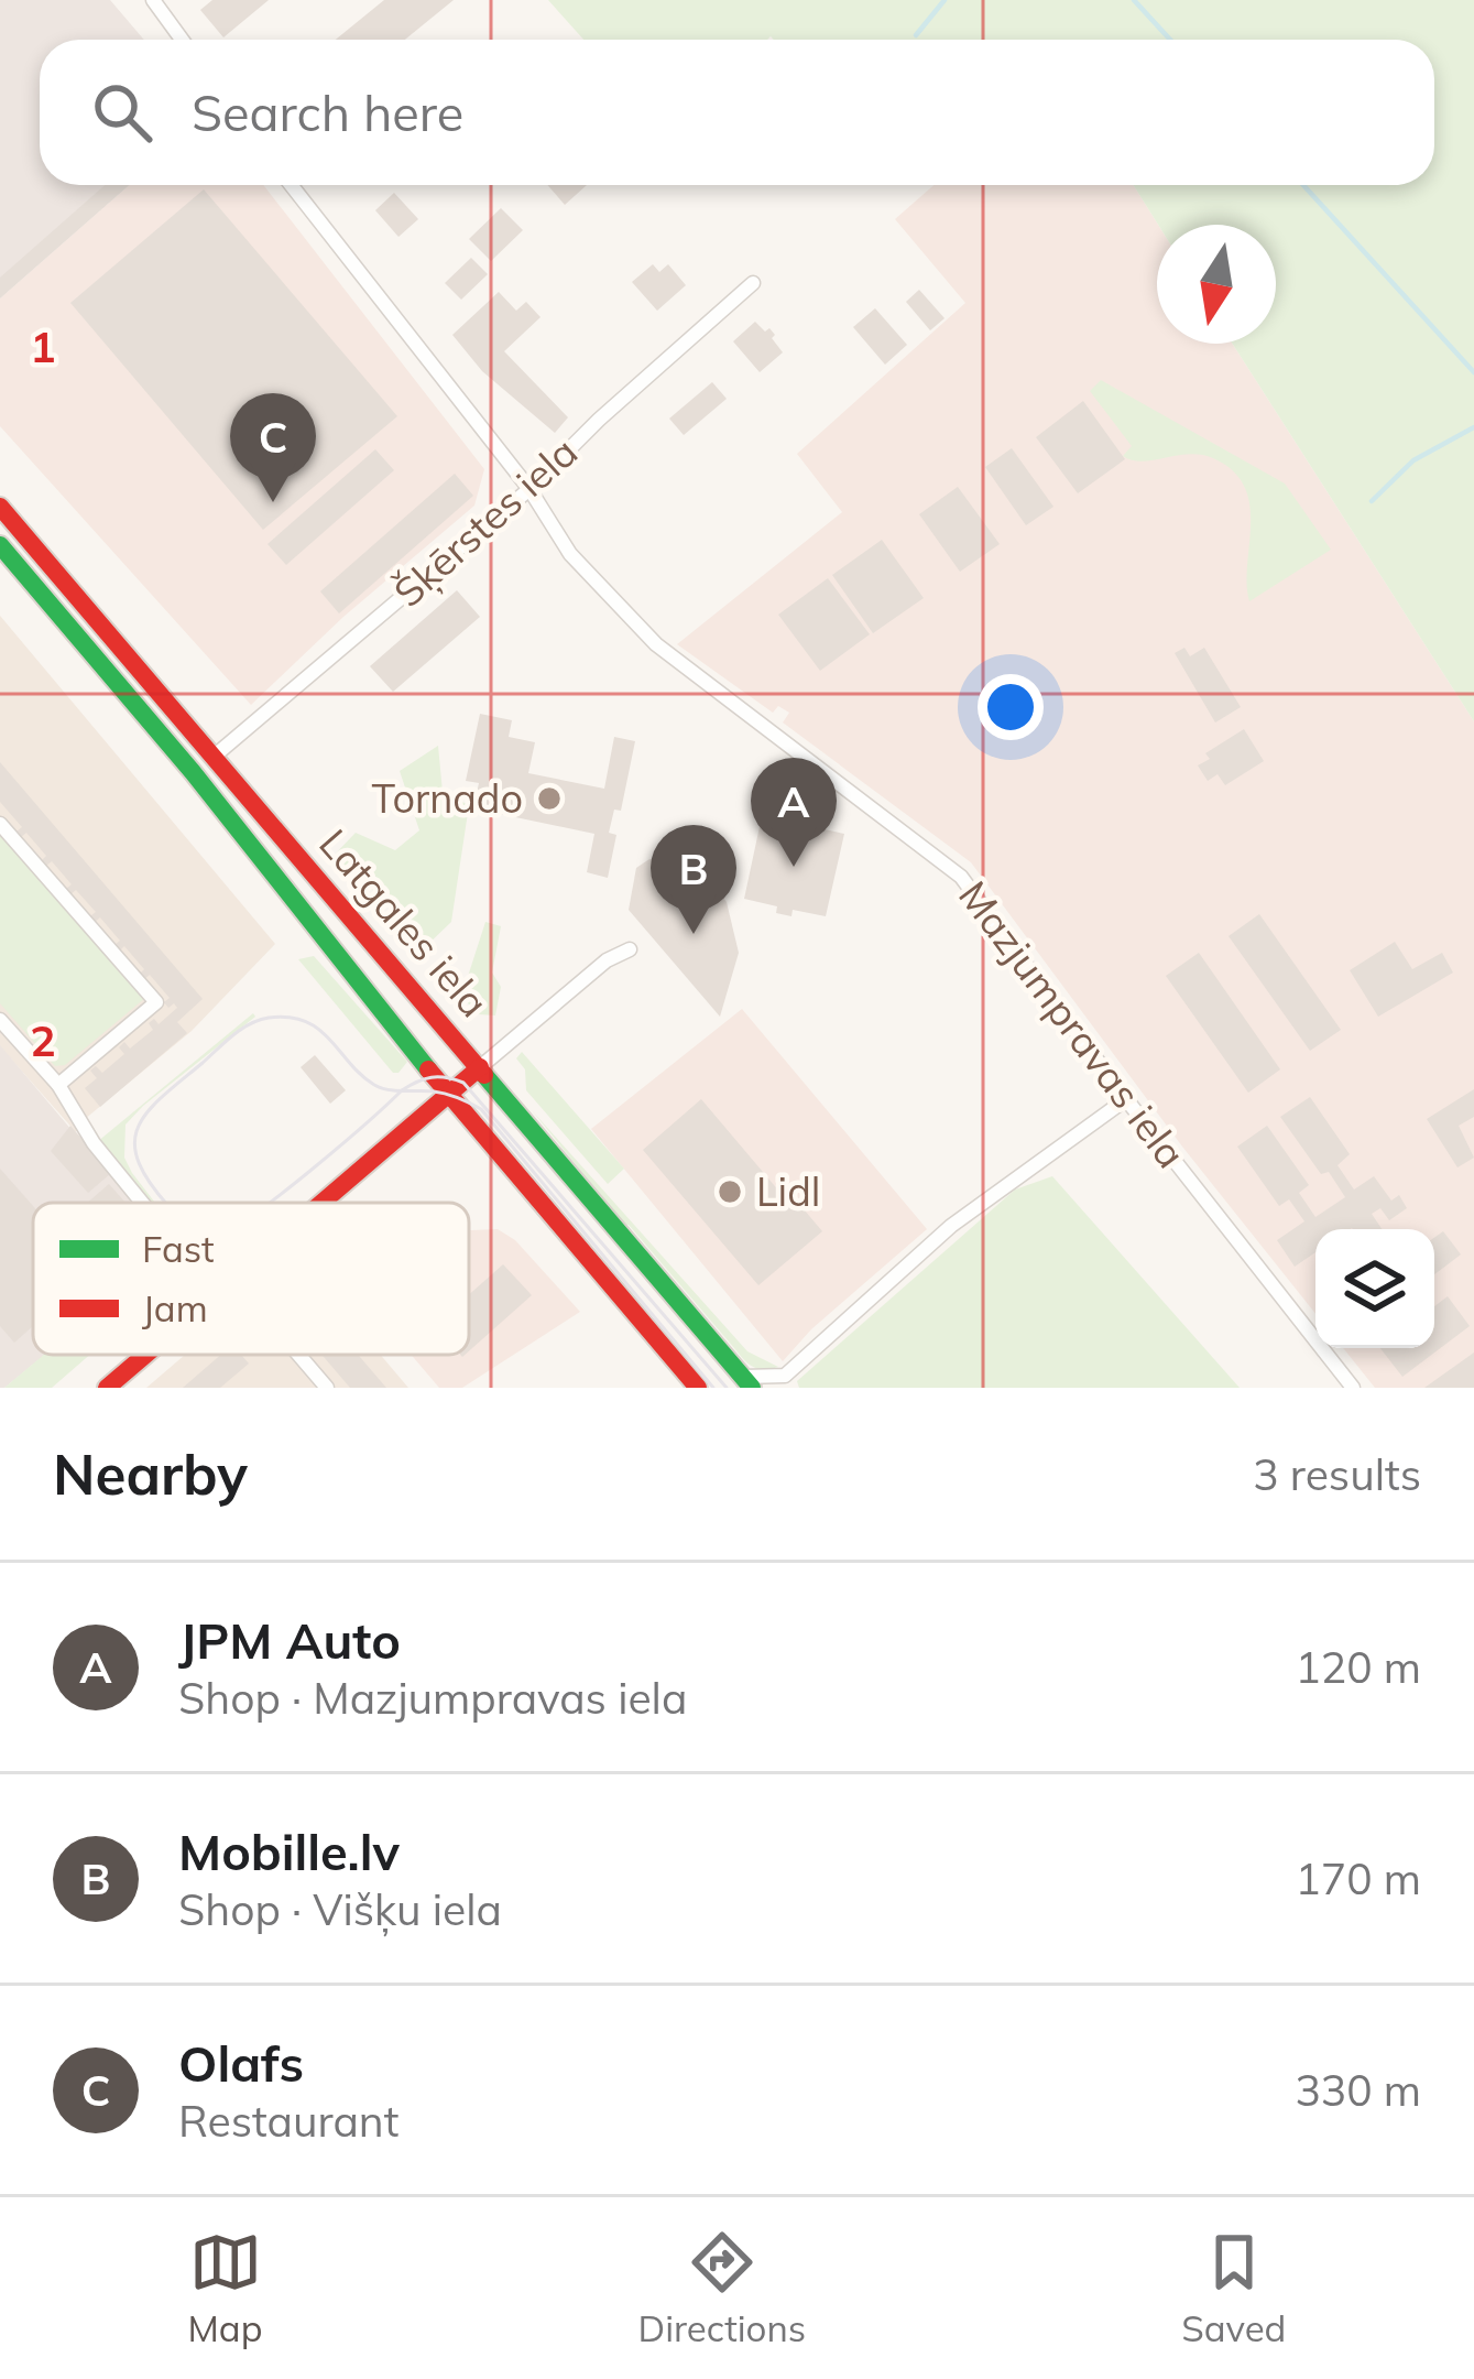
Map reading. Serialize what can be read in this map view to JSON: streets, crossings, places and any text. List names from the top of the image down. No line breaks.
{"streets":{"main road":["Latgales iela"],"street":["Šķērstes iela","Mazjumpravas iela"]},"crossings":[["Šķērstes iela","Latgales iela"],["Šķērstes iela","Mazjumpravas iela"]],"places":["Tornado","Lidl"],"legend":["Fast","Jam"],"north":"bottom","page":{"search":"Search here","pins":["C","A","B"],"heading":["Nearby","3 results"],"list":[{"mark":"A","name":"JPM Auto","note":"Shop · Mazjumpravas iela","value":"120 m"},{"mark":"B","name":"Mobille.lv","note":"Shop · Višķu iela","value":"170 m"},{"mark":"C","name":"Olafs","note":"Restaurant","value":"330 m"}],"nav":["Map","Directions","Saved"]},"grid":{"rows":["1","2"]}}
